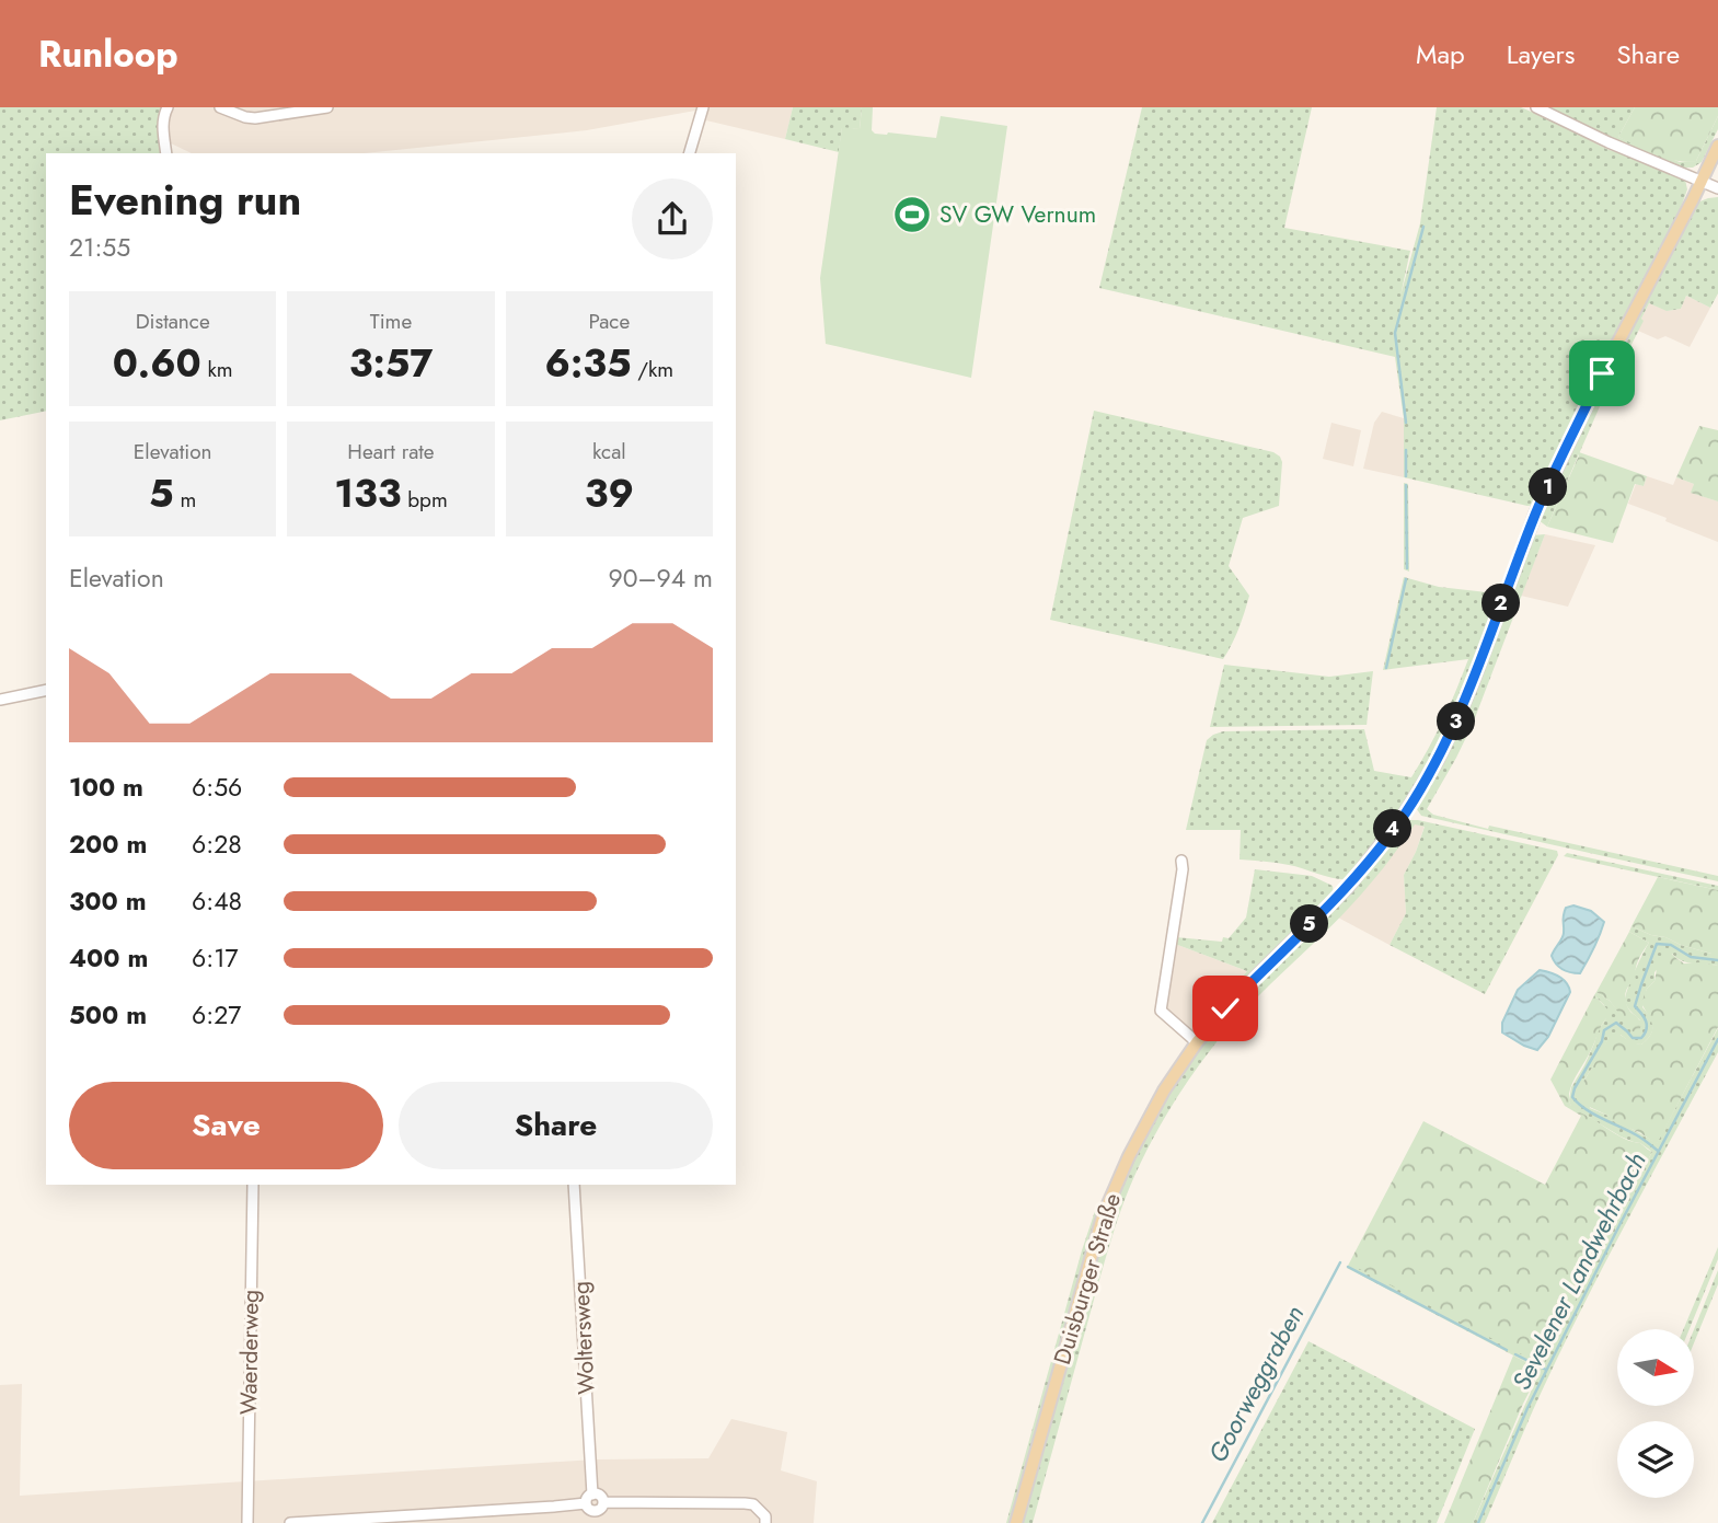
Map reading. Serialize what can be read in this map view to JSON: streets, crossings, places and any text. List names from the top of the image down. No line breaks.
{"streets":{"main road":["Duisburger Straße"],"street":["Woltersweg","Waerderweg"]},"water":["Sevelener Landwehrbach","Goorweggraben"],"places":{"sports":["SV GW Vernum"]},"north":"right","page":{"header":"Runloop","nav":["Map","Layers","Share"],"heading":["Evening run","21:55"],"stats":[["Distance","0.60 km"],["Time","3:57"],["Pace","6:35 /km"],["Elevation","5 m"],["Heart rate","133 bpm"],["kcal","39"]],"pins":["1","2","3","4","5"],"chart":["Elevation","90–94 m"],"list":[{"name":"100 m","note":"6:56"},{"name":"200 m","note":"6:28"},{"name":"300 m","note":"6:48"},{"name":"400 m","note":"6:17"},{"name":"500 m","note":"6:27"}],"buttons":["Save","Share"]}}
